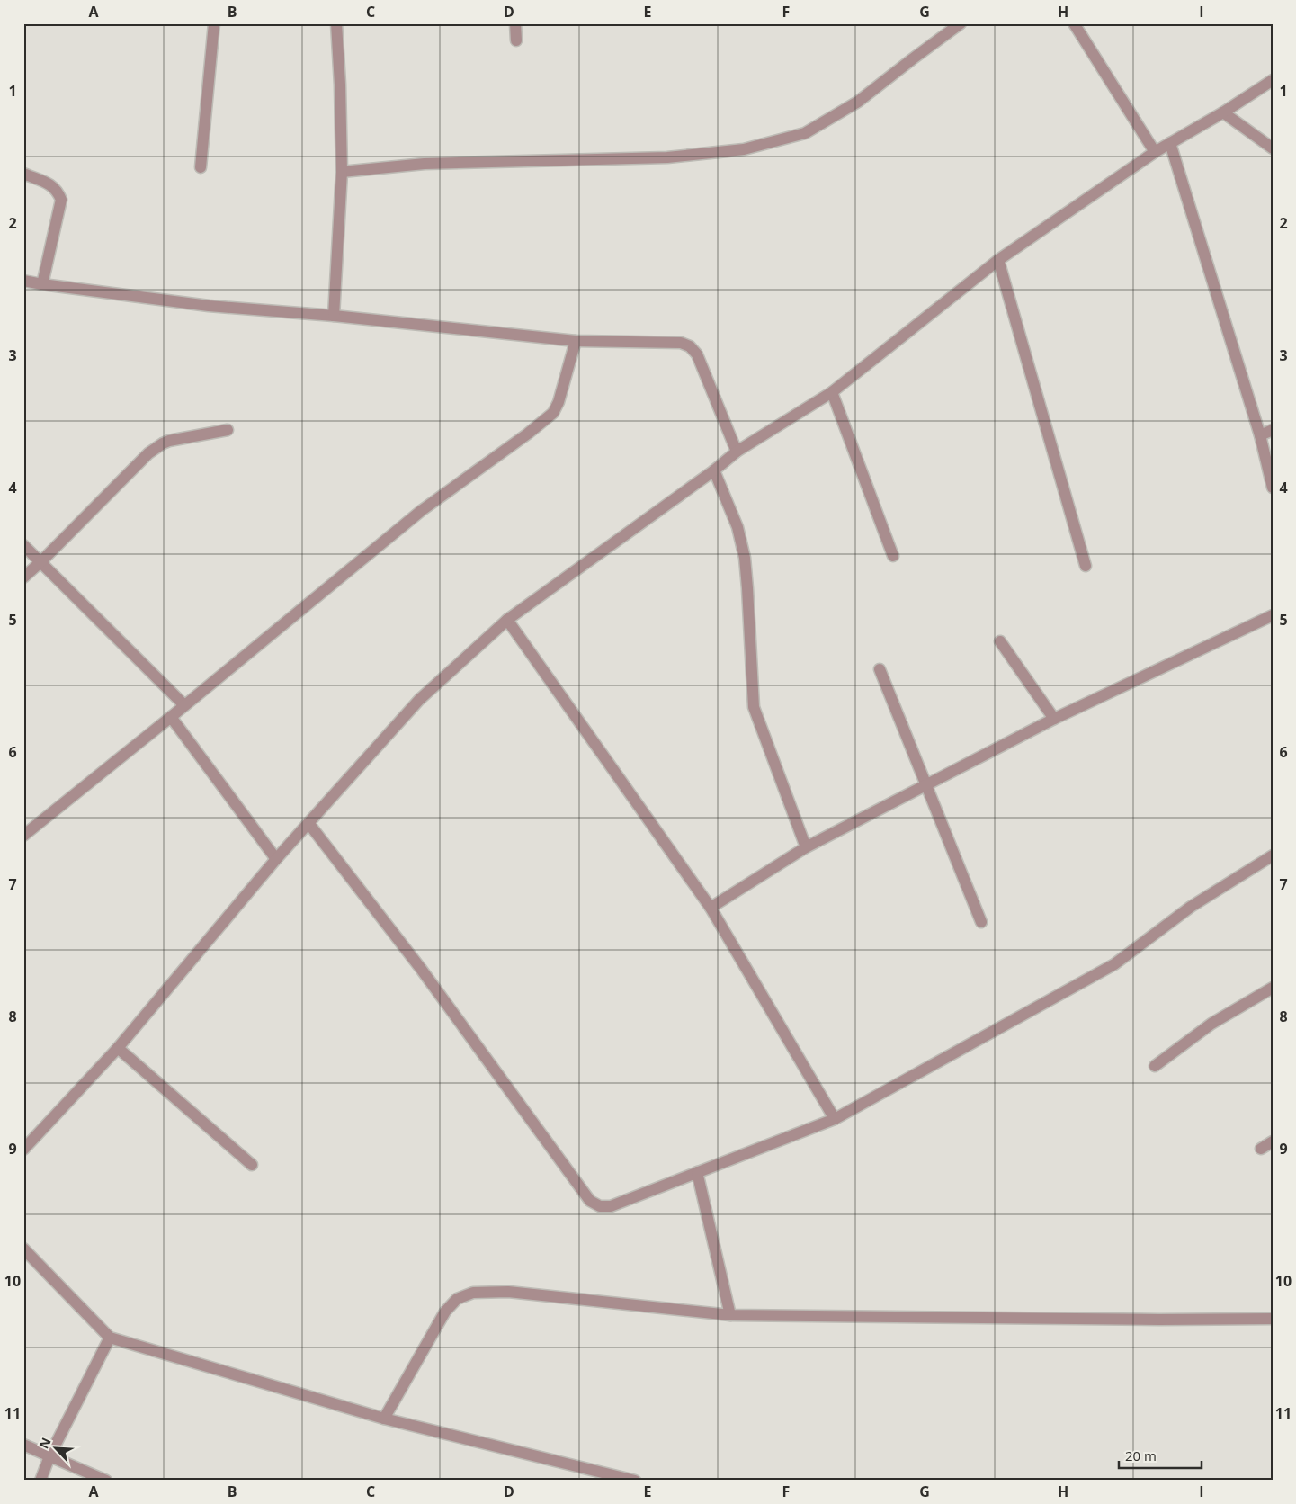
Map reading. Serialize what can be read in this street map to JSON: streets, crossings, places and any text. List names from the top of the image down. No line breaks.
{"scale_bar":"20 m","north":"top left","grid":{"columns":["A","B","C","D","E","F","G","H","I"],"rows":["1","2","3","4","5","6","7","8","9","10","11"]}}
